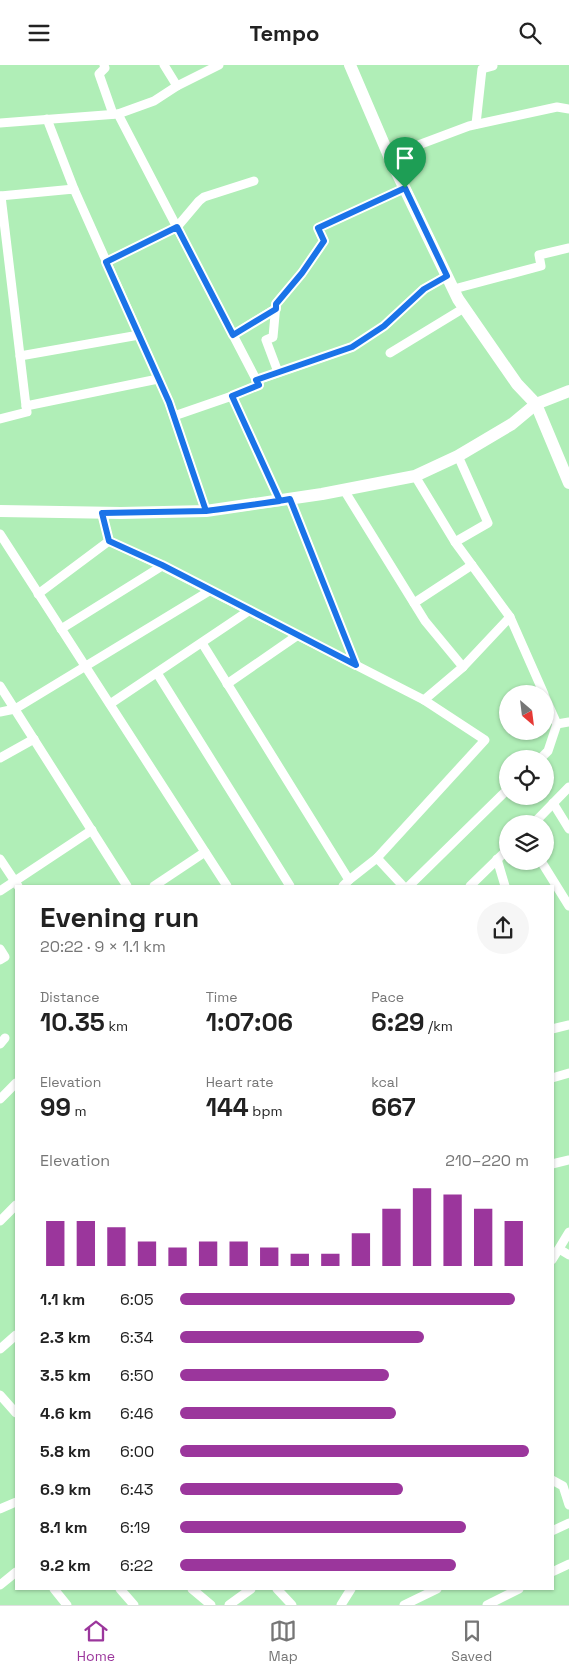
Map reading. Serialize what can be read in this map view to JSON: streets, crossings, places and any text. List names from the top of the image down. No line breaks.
{"north":"bottom right","page":{"header":"Tempo","heading":["Evening run","20:22 · 9 × 1.1 km"],"stats":[["Distance","10.35 km"],["Time","1:07:06"],["Pace","6:29 /km"],["Elevation","99 m"],["Heart rate","144 bpm"],["kcal","667"]],"chart":["Elevation","210–220 m"],"list":[{"name":"1.1 km","note":"6:05"},{"name":"2.3 km","note":"6:34"},{"name":"3.5 km","note":"6:50"},{"name":"4.6 km","note":"6:46"},{"name":"5.8 km","note":"6:00"},{"name":"6.9 km","note":"6:43"},{"name":"8.1 km","note":"6:19"},{"name":"9.2 km","note":"6:22"}],"tabs":["Home","Map","Saved"]}}
